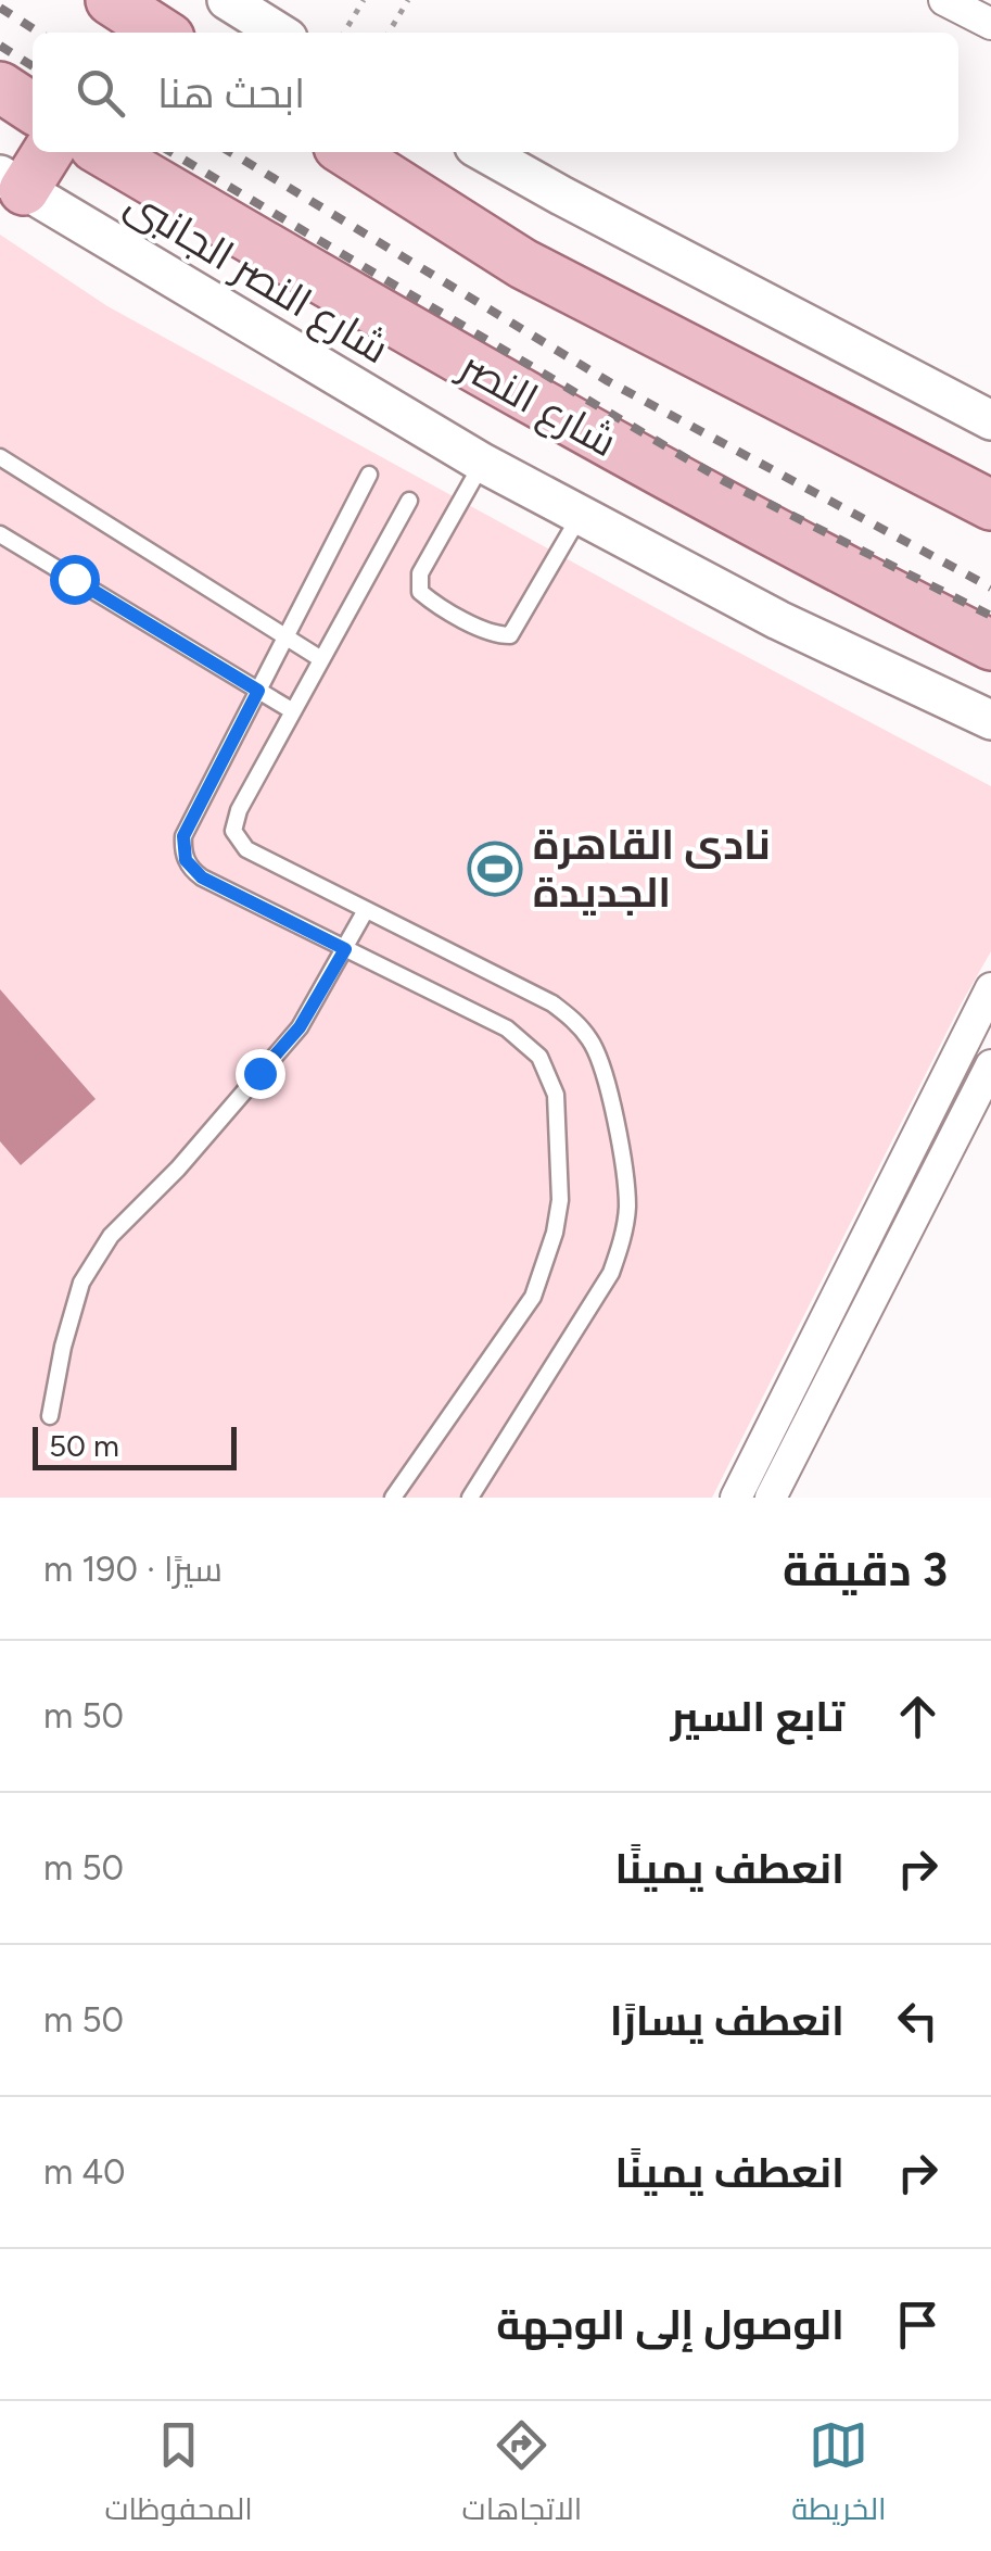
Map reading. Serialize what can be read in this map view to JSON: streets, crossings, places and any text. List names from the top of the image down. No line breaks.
{"streets":{"main road":["شارع النصر"],"street":["شارع النصر الجانبى"]},"places":{"sports":["نادى القاهرة الجديدة"]},"scale_bar":"50 m","page":{"search":"ابحث هنا","scale":"50 m","heading":["3 دقيقة","سيرًا · 190 m"],"list":[["تابع السير","50 m"],["انعطف يمينًا","50 m"],["انعطف يسارًا","50 m"],["انعطف يمينًا","40 m"],"الوصول إلى الوجهة"],"nav":["الخريطة","الاتجاهات","المحفوظات"]}}
